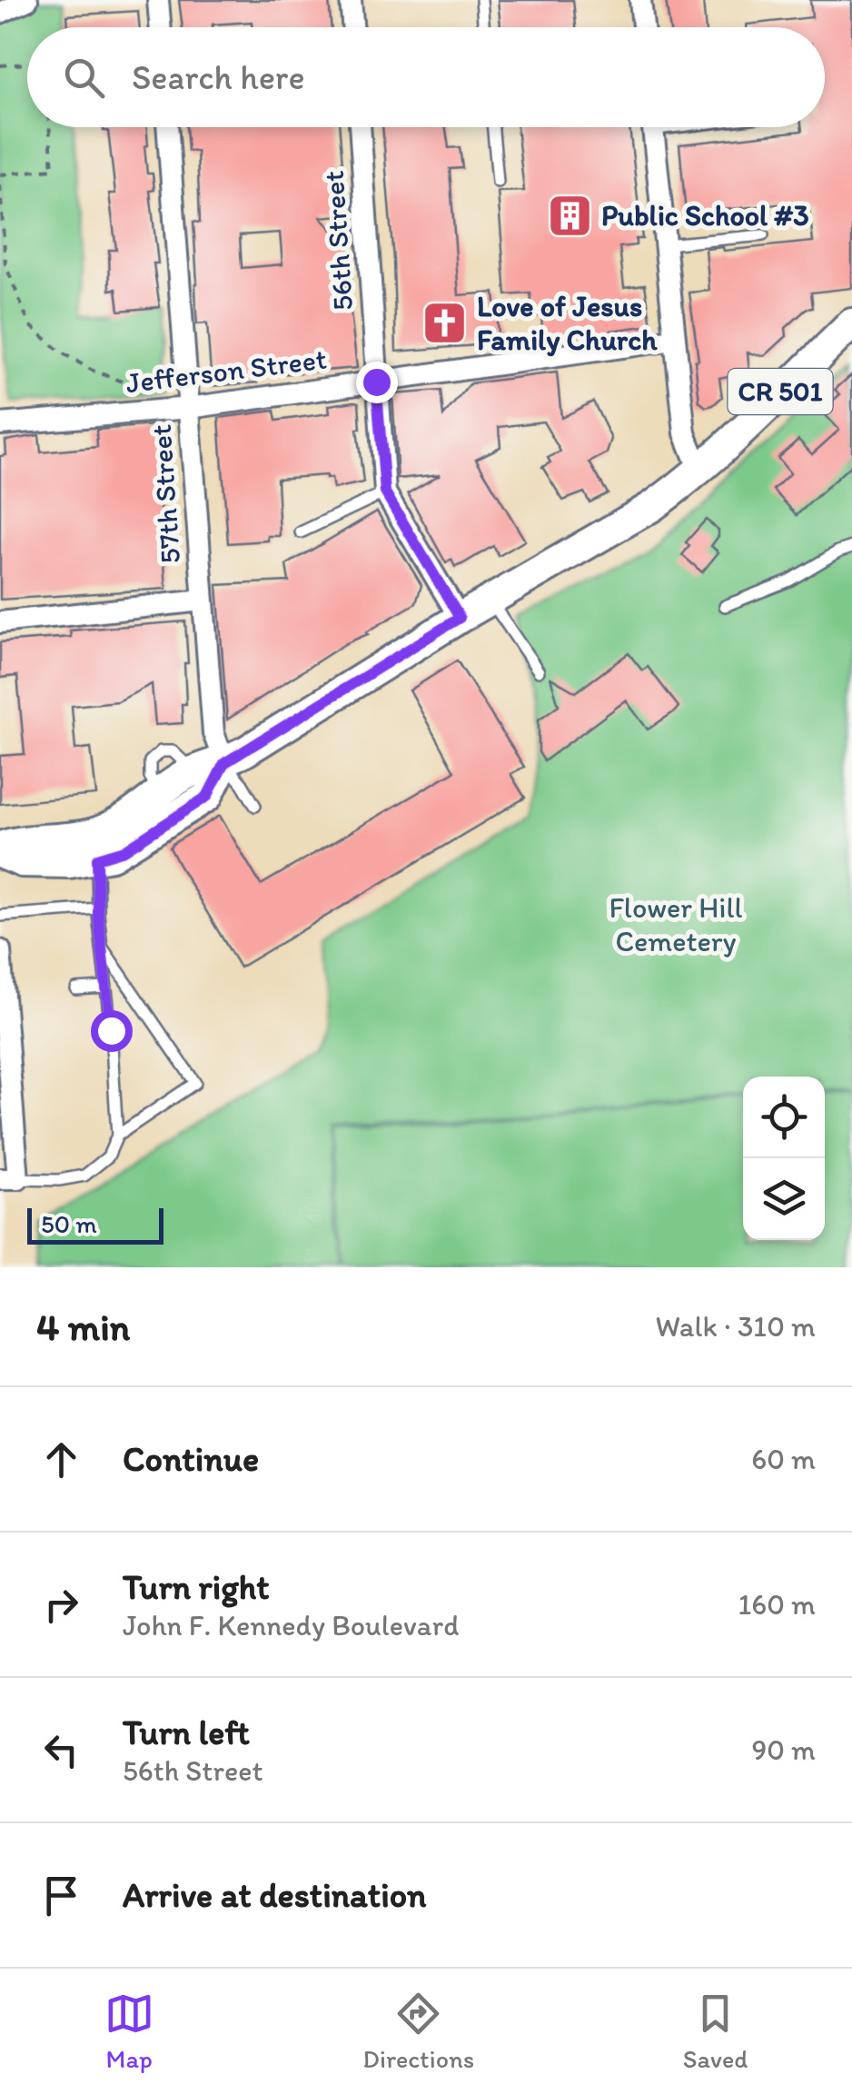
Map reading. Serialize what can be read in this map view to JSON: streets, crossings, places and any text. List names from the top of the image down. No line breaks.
{"streets":{"main road":["CR 501"],"street":["56th Street","Jefferson Street","57th Street"]},"crossings":[["56th Street","Jefferson Street"],["56th Street","CR 501"],["Jefferson Street","57th Street"],["CR 501","57th Street"]],"parks":["Flower Hill Cemetery"],"places":{"building":["Public School #3"],"church":["Love of Jesus Family Church"]},"scale_bar":"50 m","page":{"search":"Search here","scale":"50 m","heading":["4 min","Walk · 310 m"],"list":[["Continue","60 m"],["Turn right","John F. Kennedy Boulevard","160 m"],["Turn left","56th Street","90 m"],"Arrive at destination"],"nav":["Map","Directions","Saved"]}}
